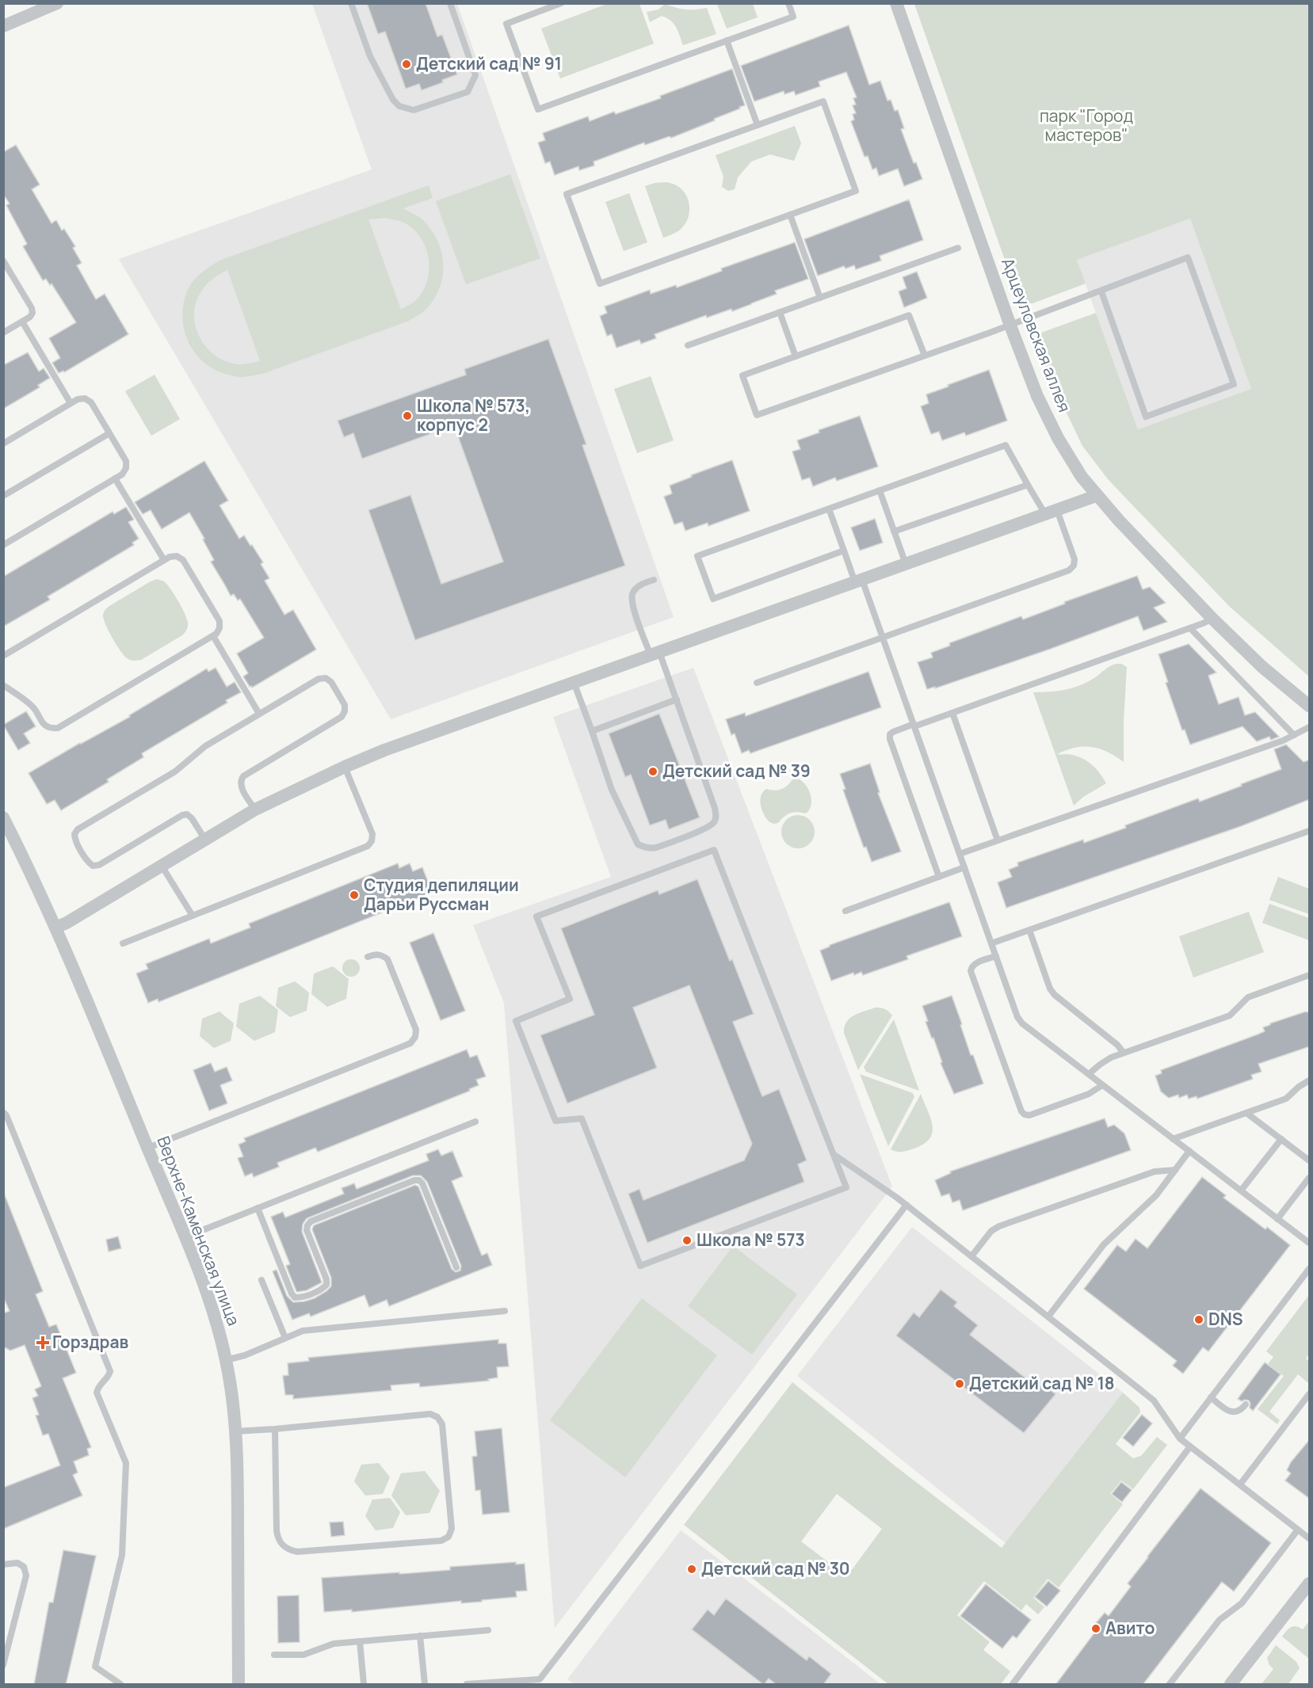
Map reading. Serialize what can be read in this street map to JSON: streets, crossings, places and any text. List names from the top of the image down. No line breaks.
{"streets":{"street":["Арцеуловская аллея","Верхне-Каменская улица"]},"parks":["парк \"Город мастеров\""],"places":{"other":["Детский сад № 91","Школа № 573, корпус 2","Детский сад № 39","Студия депиляции Дарьи Руссман","Школа № 573","DNS","Детский сад № 18","Детский сад № 30","Авито"],"health":["Горздрав"]}}
